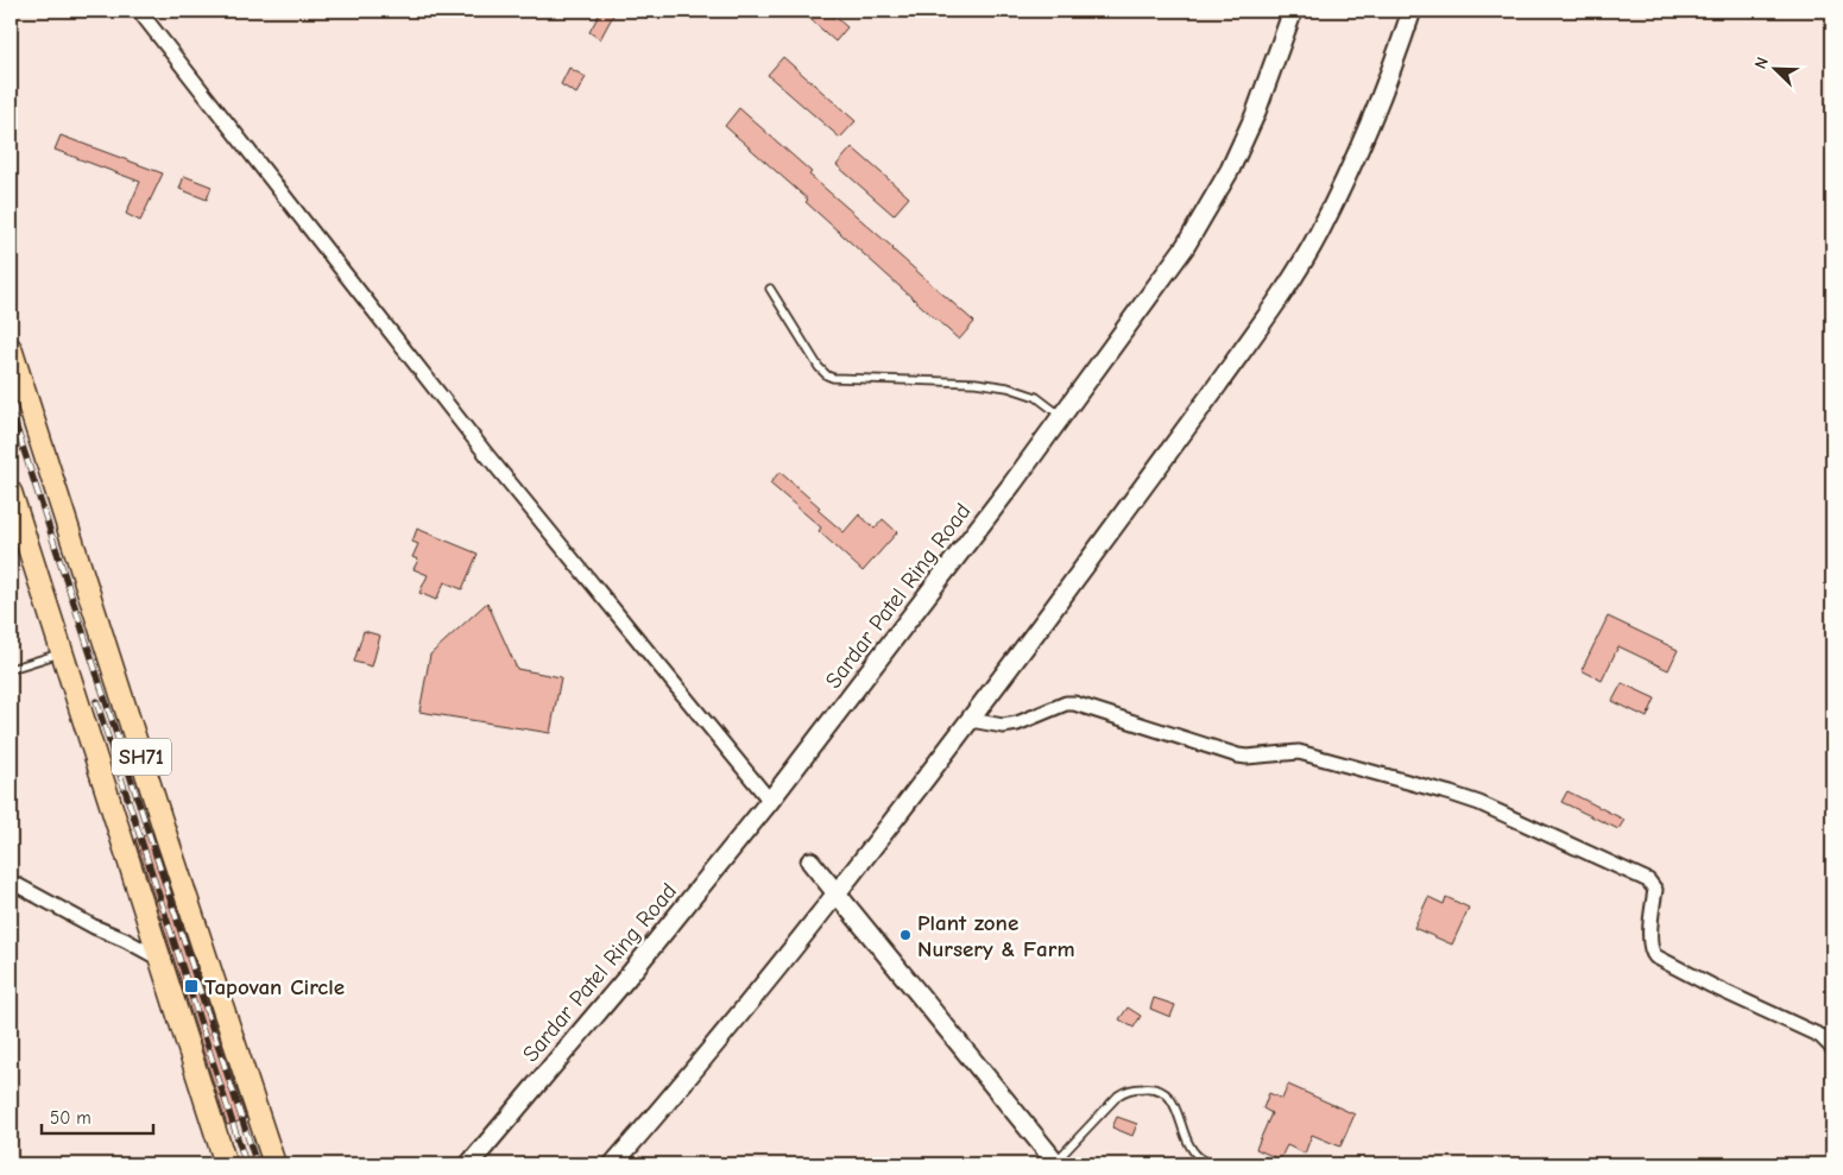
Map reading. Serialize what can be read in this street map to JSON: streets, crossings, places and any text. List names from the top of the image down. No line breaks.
{"streets":{"main road":["SH71"],"street":["Sardar Patel Ring Road"]},"places":{"other":["Plant zone Nursery & Farm"],"transit":["Tapovan Circle"]},"scale_bar":"50 m","north":"top left"}
